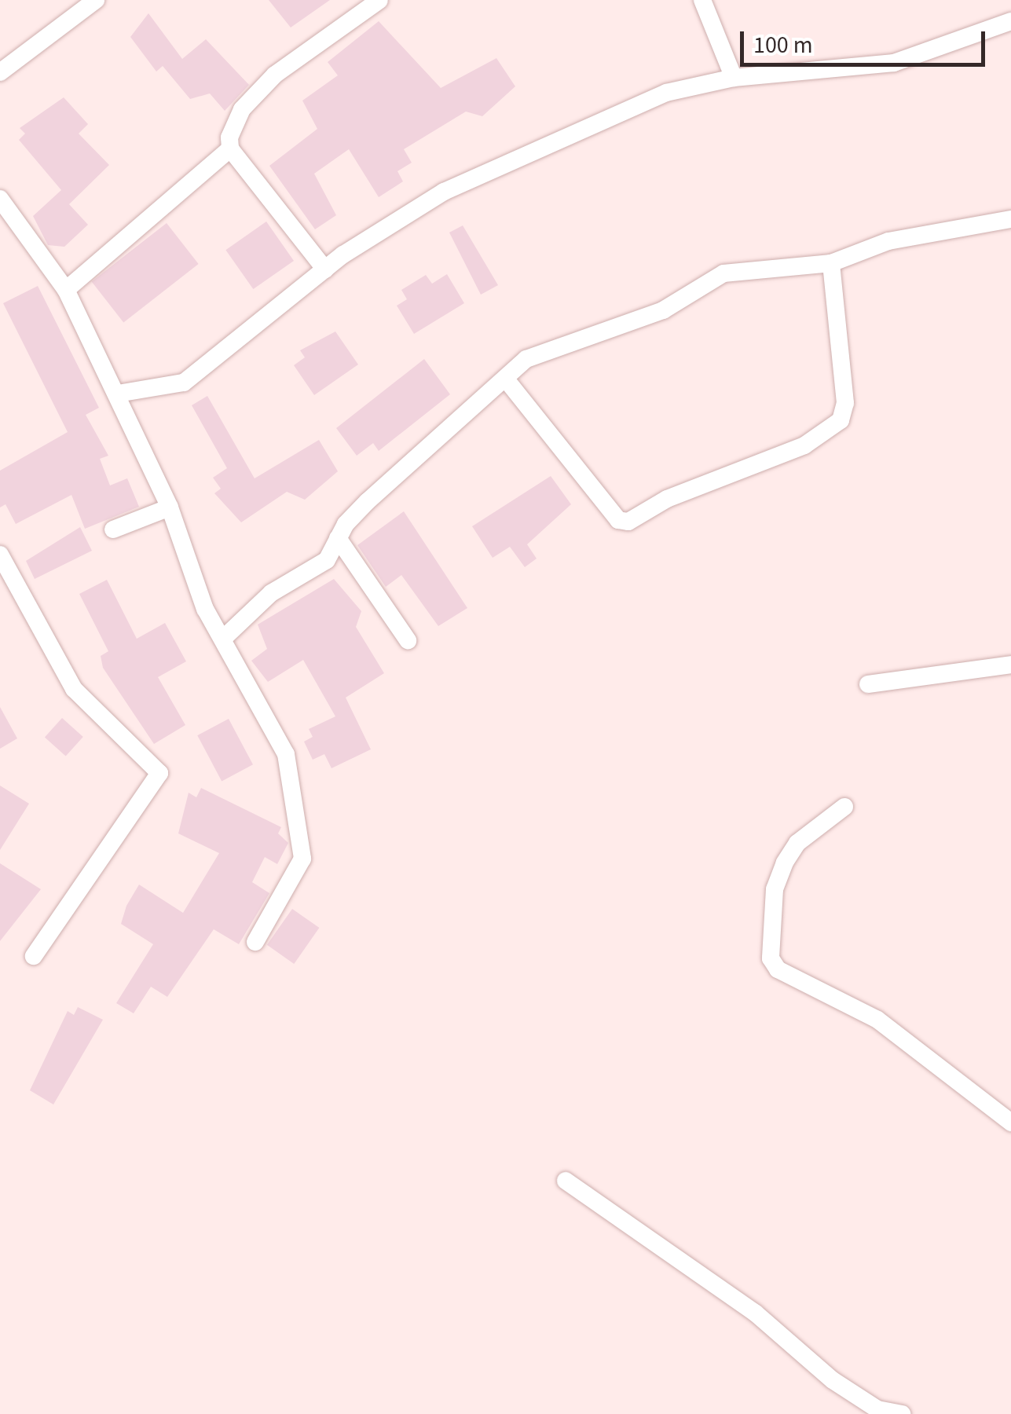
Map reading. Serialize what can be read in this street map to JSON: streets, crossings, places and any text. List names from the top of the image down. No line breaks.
{"scale_bar":"100 m"}
